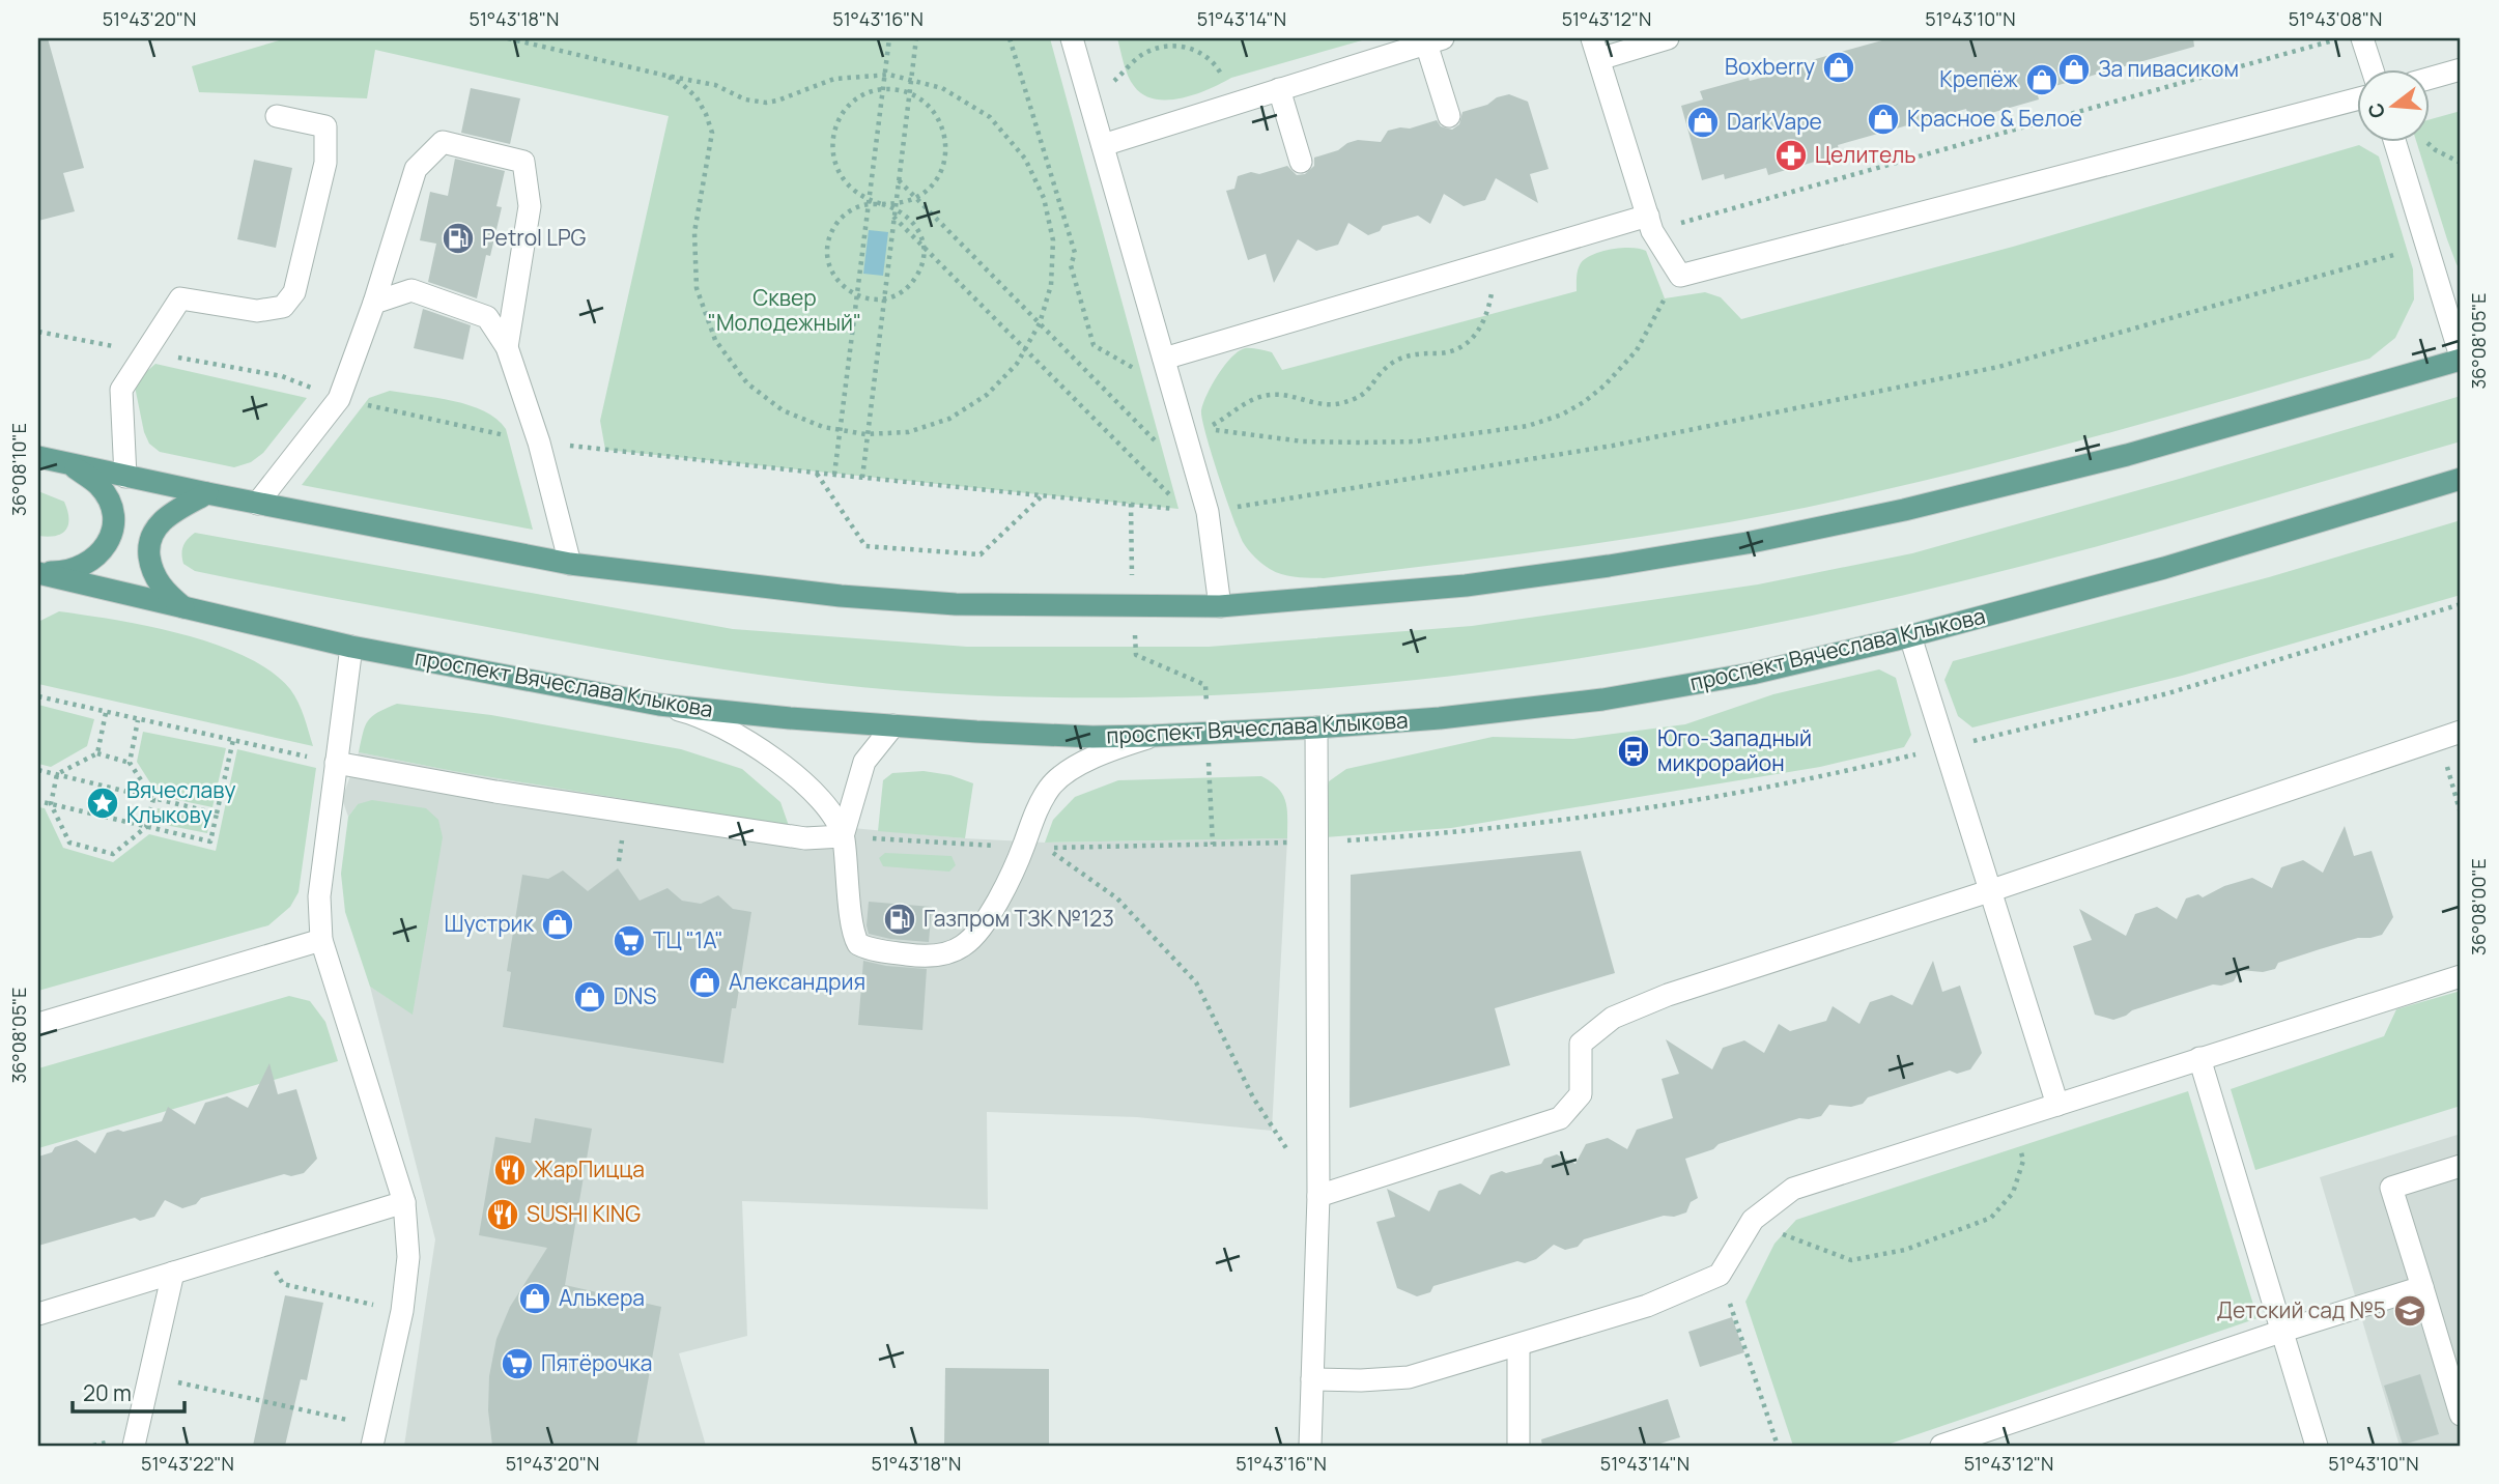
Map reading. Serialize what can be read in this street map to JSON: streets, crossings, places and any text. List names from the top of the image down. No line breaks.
{"streets":{"main road":["проспект Вячеслава Клыкова"]},"parks":["Сквер \"Молодежный\""],"places":{"shop":["Boxberry","За пивасиком","Крепёж","Красное & Белое","DarkVape","Шустрик","Александрия","DNS","Алькера"],"pharmacy":["Целитель"],"fuel station":["Petrol LPG","Газпром ТЗК №123"],"bus stop":["Юго-Западный микрорайон"],"place":["Вячеславу Клыкову"],"supermarket":["ТЦ \"1А\"","Пятёрочка"],"restaurant":["ЖарПицца","SUSHI KING"],"school or university":["Детский сад №5"]},"scale_bar":"20 m","north":"left","coordinates":["51°43'20\"N","51°43'18\"N","51°43'16\"N","51°43'14\"N","51°43'12\"N","51°43'10\"N","51°43'08\"N","36°08'05\"E","36°08'10\"E","36°08'00\"E","51°43'22\"N"]}
